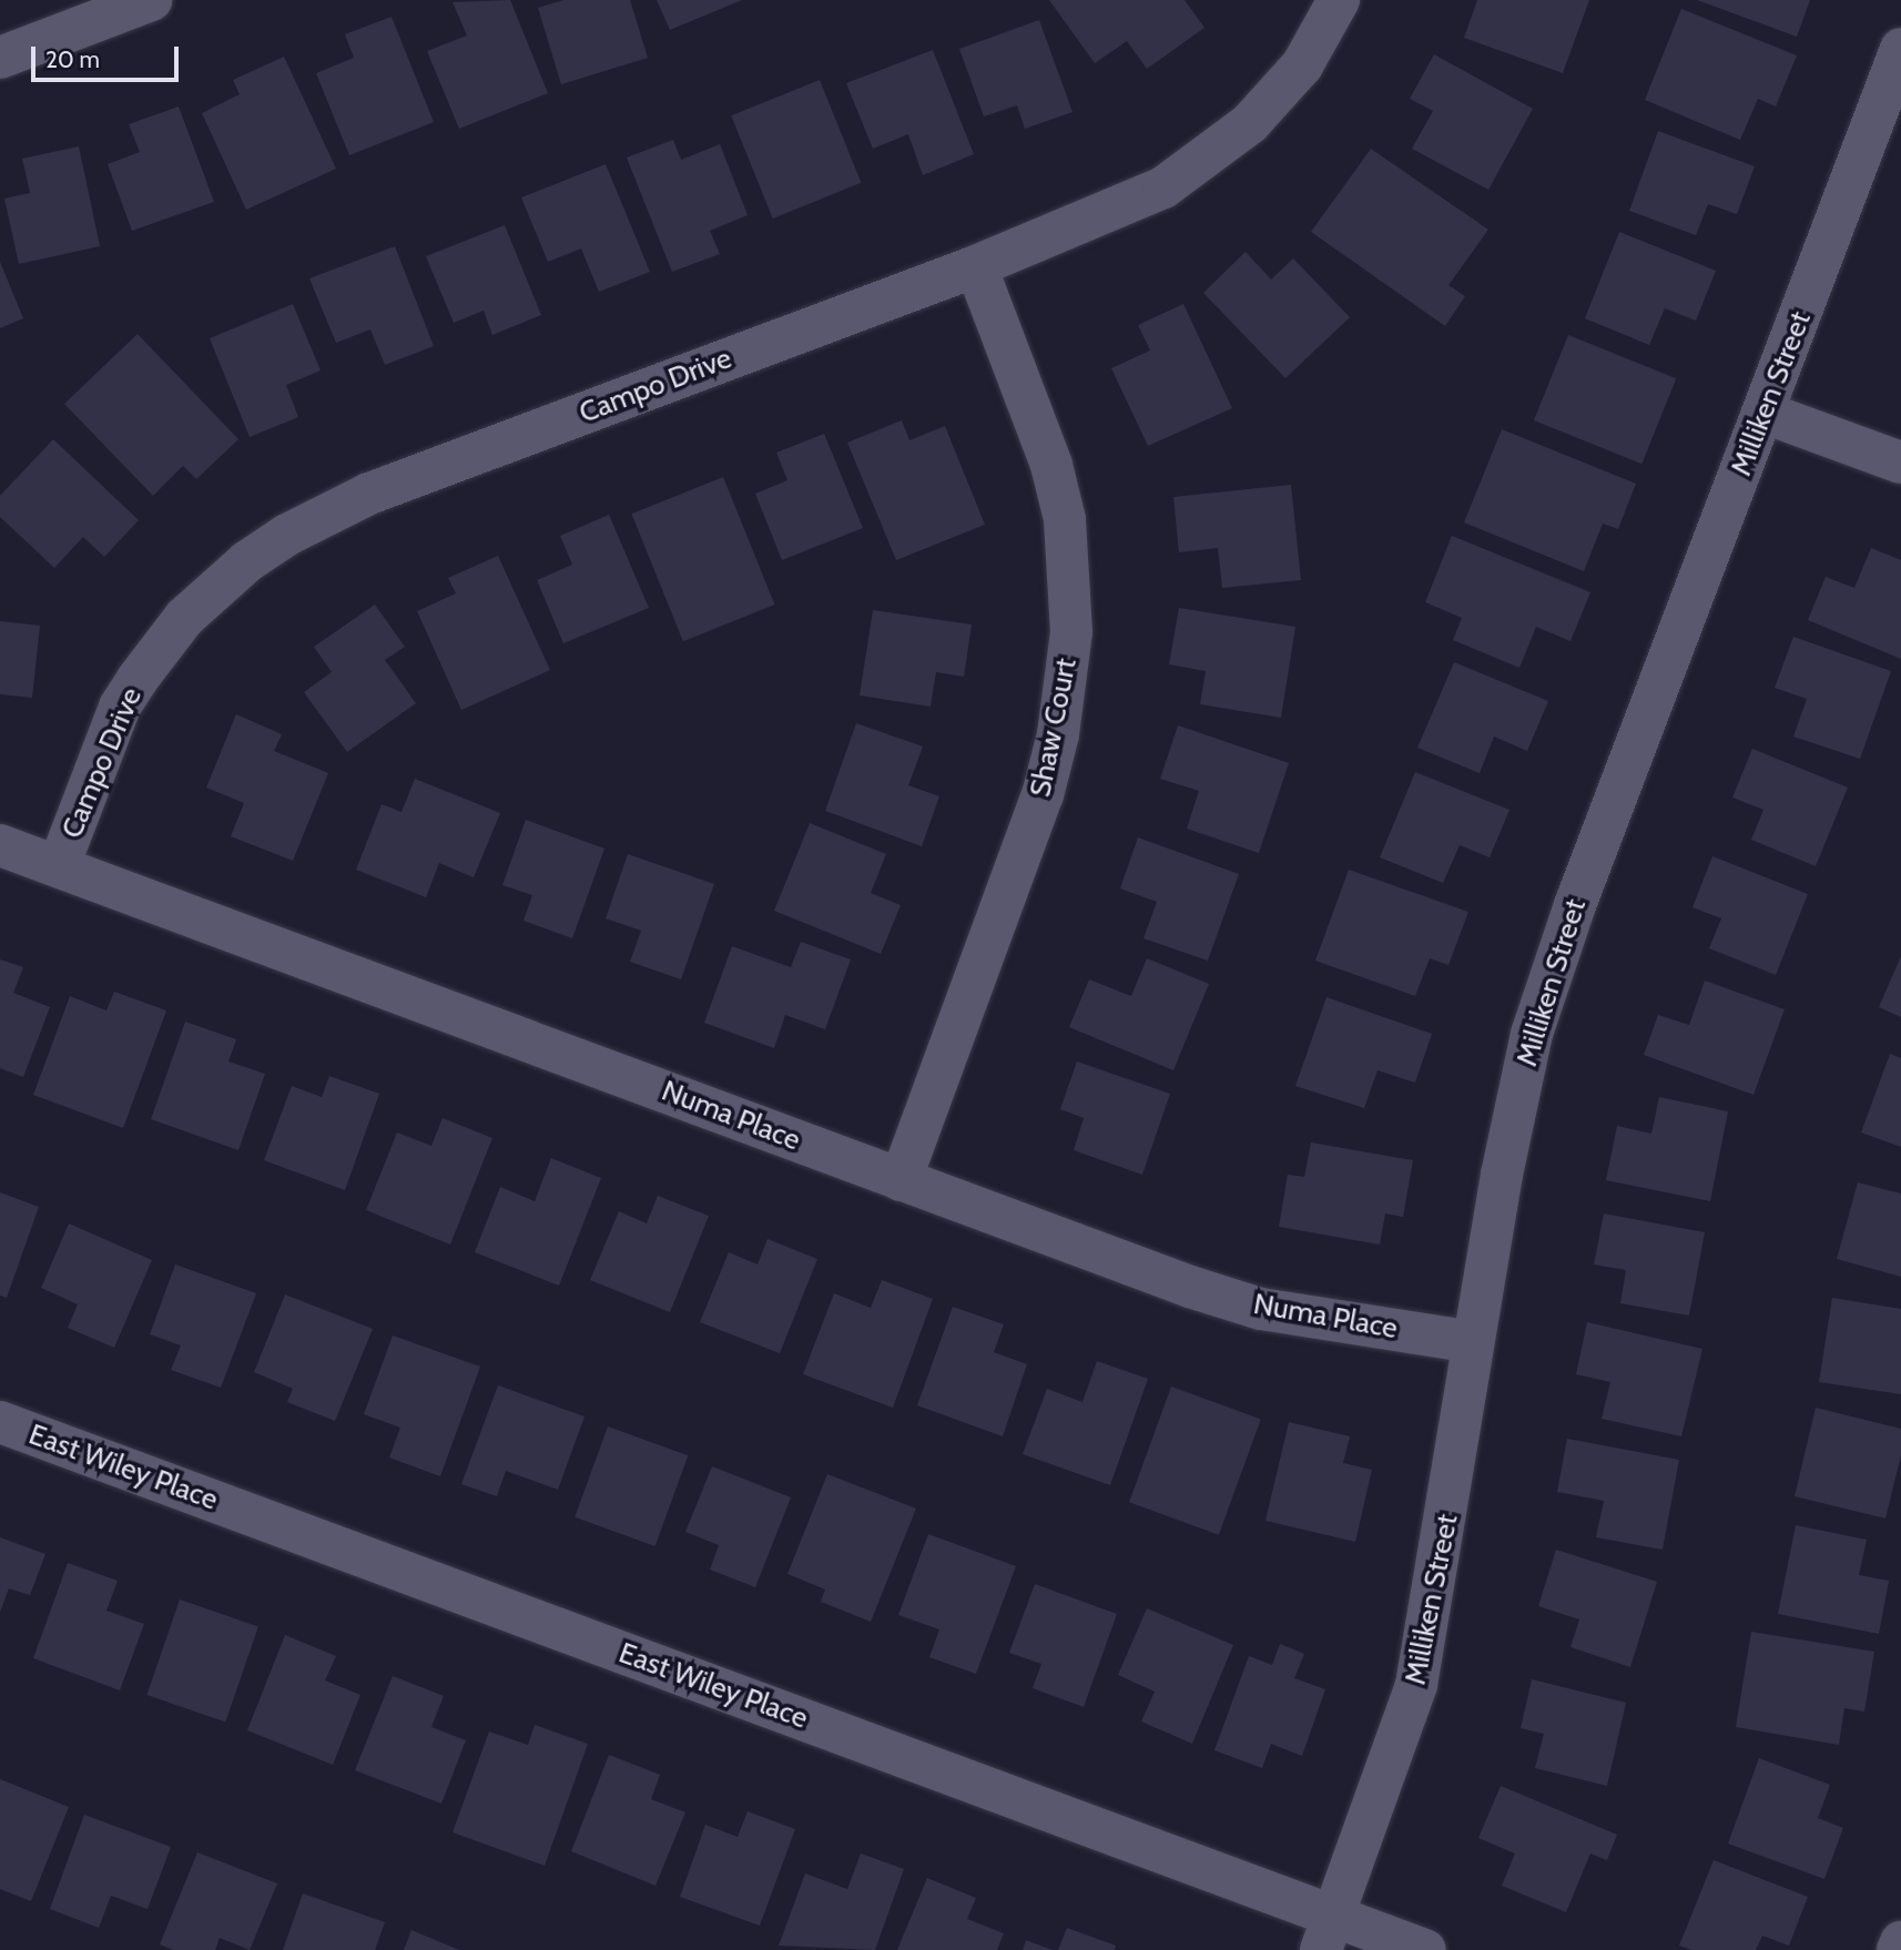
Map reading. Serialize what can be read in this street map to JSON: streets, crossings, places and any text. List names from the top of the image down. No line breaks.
{"streets":{"street":["Campo Drive","Milliken Street","Shaw Court","Numa Place","East Wiley Place"]},"crossings":[["Campo Drive","Shaw Court"],["Campo Drive","Numa Place"],["Milliken Street","Numa Place"],["Milliken Street","East Wiley Place"],["Shaw Court","Numa Place"]],"scale_bar":"20 m"}
